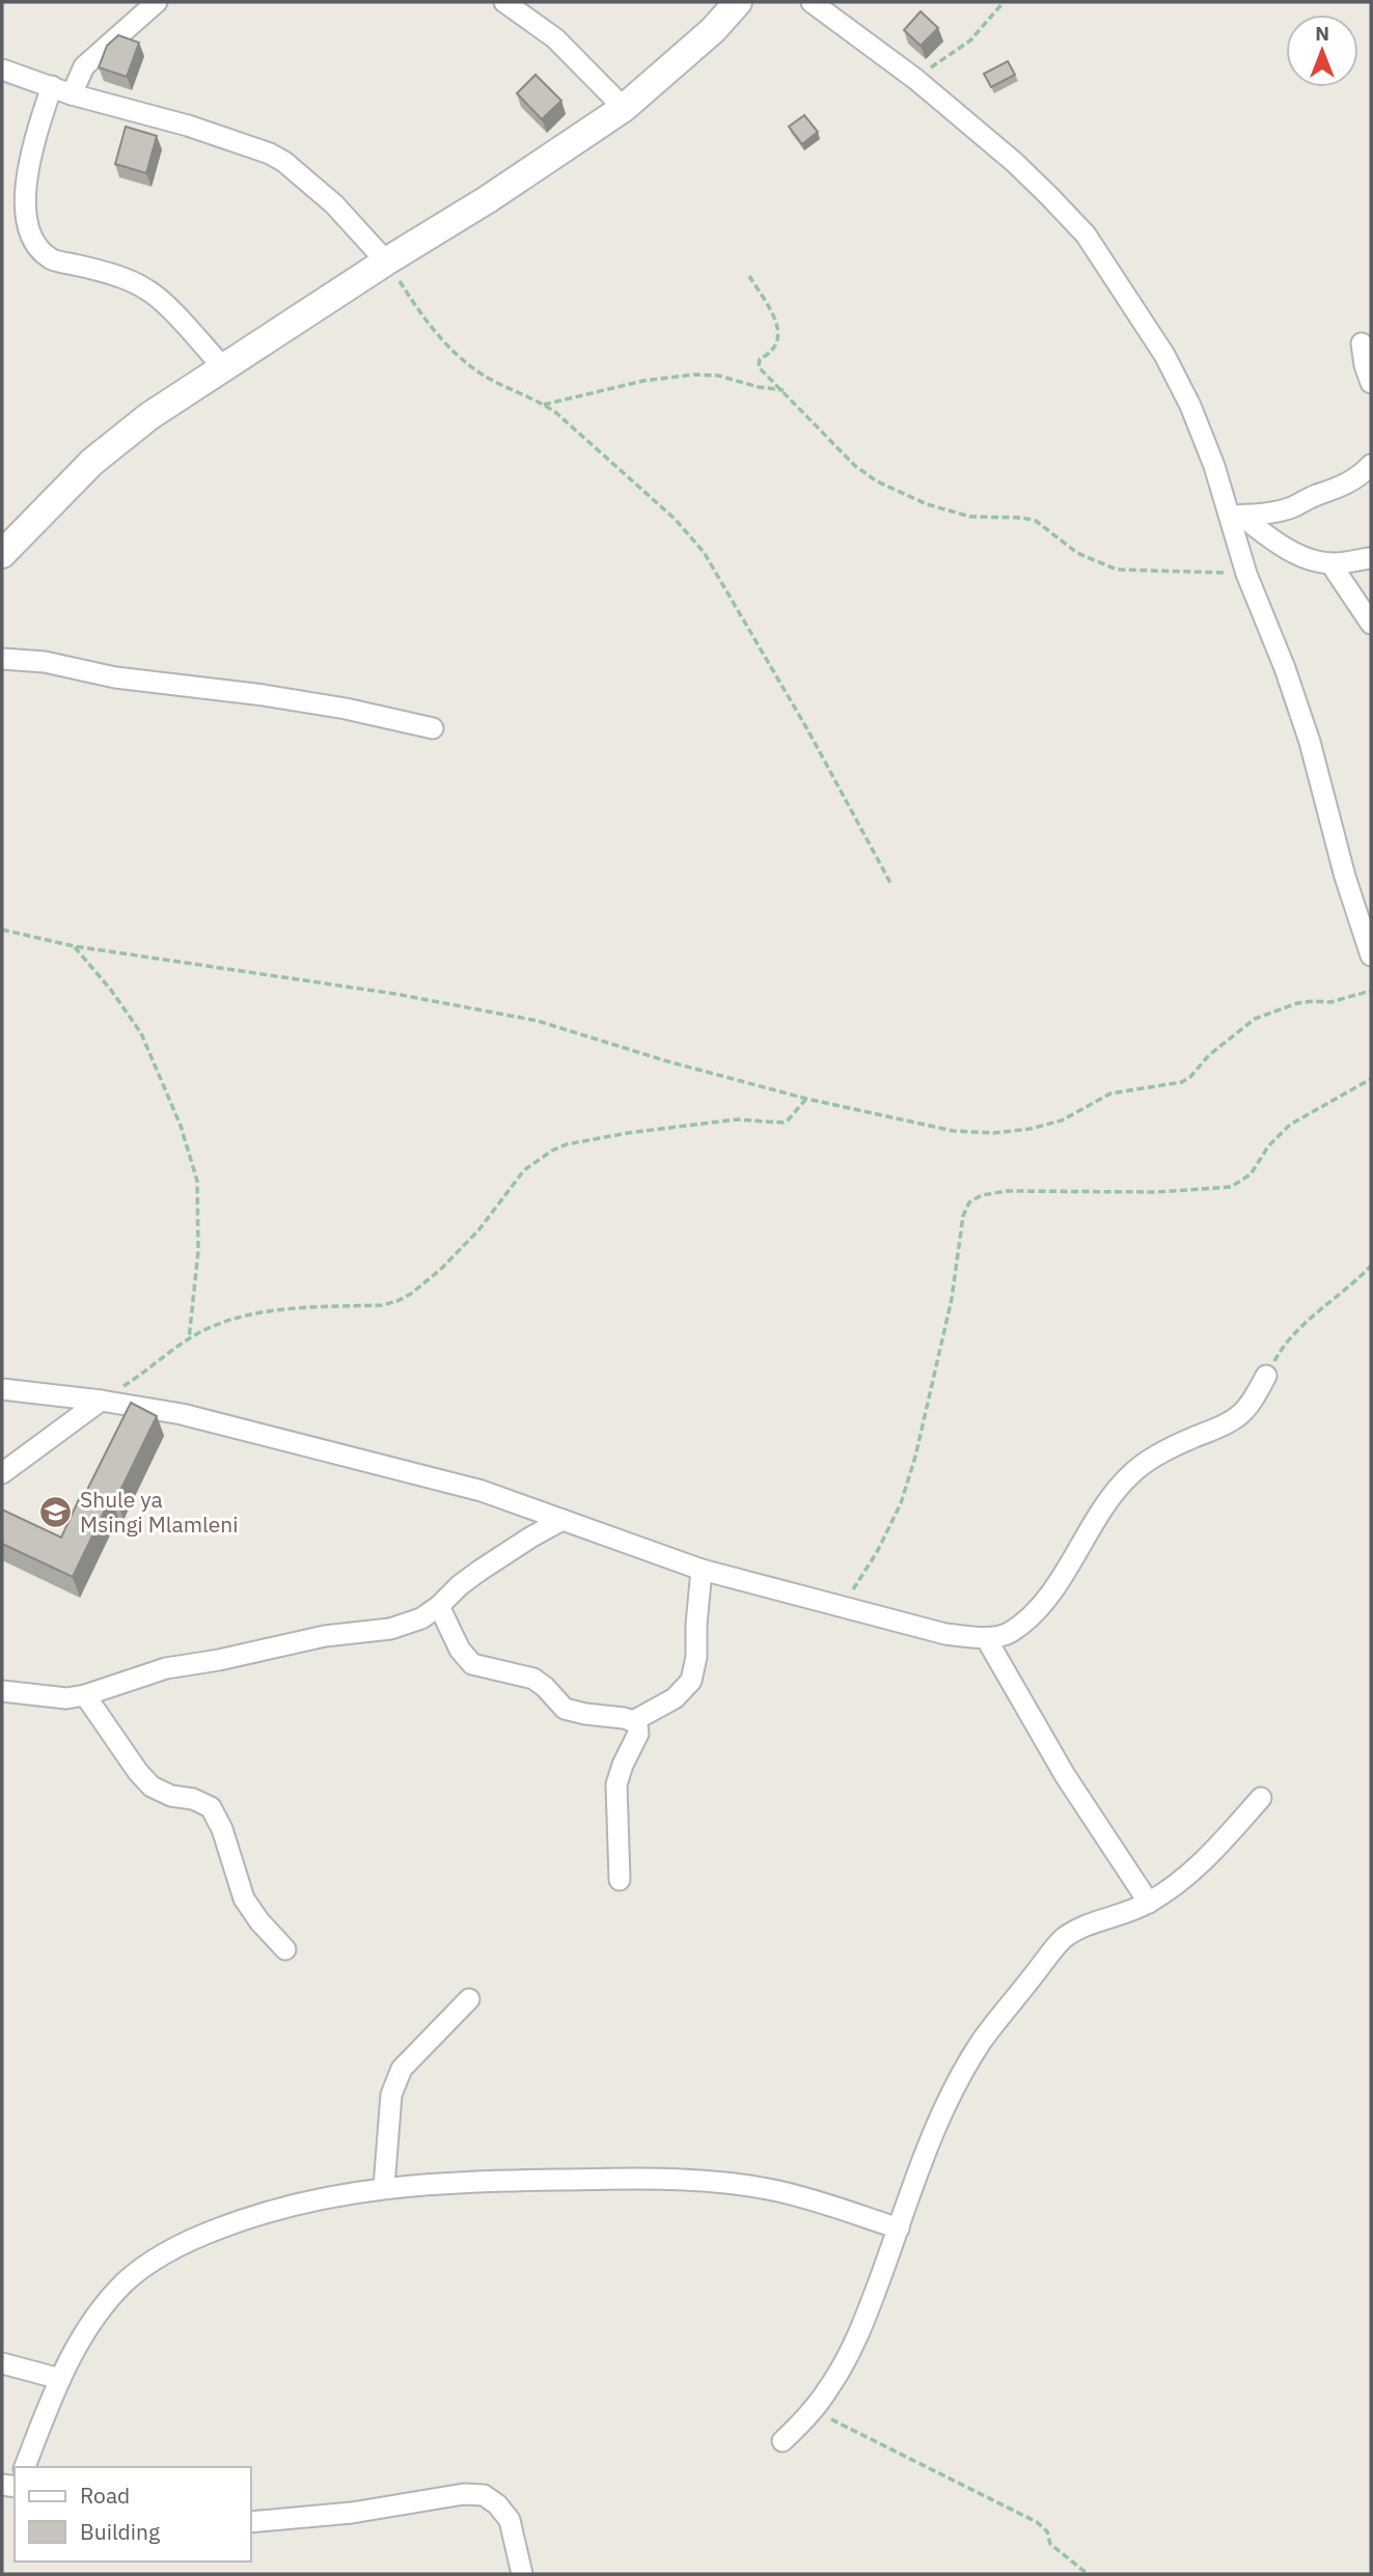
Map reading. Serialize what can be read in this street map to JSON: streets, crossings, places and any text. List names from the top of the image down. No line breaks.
{"places":{"school or university":["Shule ya Msingi Mlamleni"]},"legend":["Road","Building"],"north":"top"}
